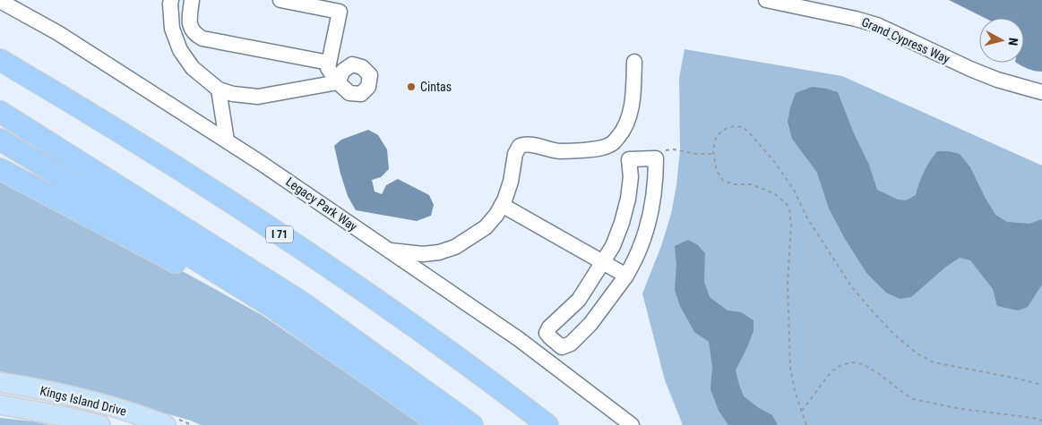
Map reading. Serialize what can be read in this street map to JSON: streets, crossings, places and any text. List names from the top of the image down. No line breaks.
{"streets":{"highway":["I 71"],"main road":["Kings Island Drive"],"street":["Grand Cypress Way","Legacy Park Way"]},"places":["Cintas"],"north":"right"}
